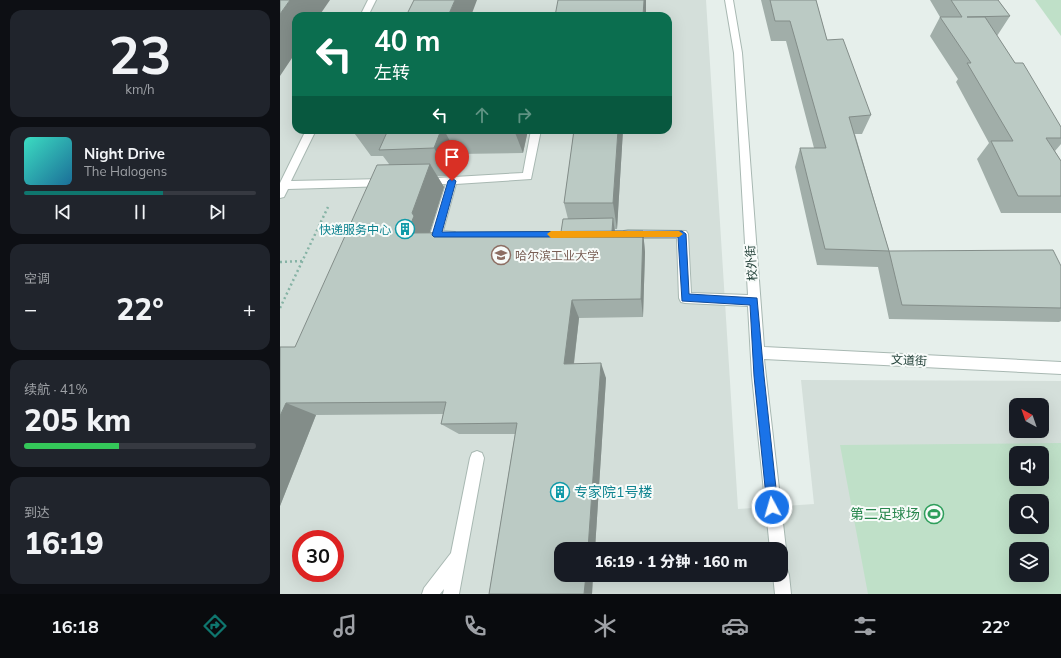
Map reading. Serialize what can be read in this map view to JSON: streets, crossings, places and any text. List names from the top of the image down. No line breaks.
{"streets":{"street":["校外街","文道街"]},"crossings":[["校外街","文道街"]],"places":{"building":["快递服务中心","专家院1号楼"],"school or university":["哈尔滨工业大学"],"sports":["第二足球场"]},"north":"top left","page":{"tile":[["23","km/h"],"空调",["续航 · 41%","205 km"],["到达","16:19"]],"turn":["40 m","左转"],"song":["Night Drive","The Halogens"],"heat":["−","22°","+"],"limit":"30","trip":"16:19 · 1 分钟 · 160 m","tabs":["16:18","22°"]}}
